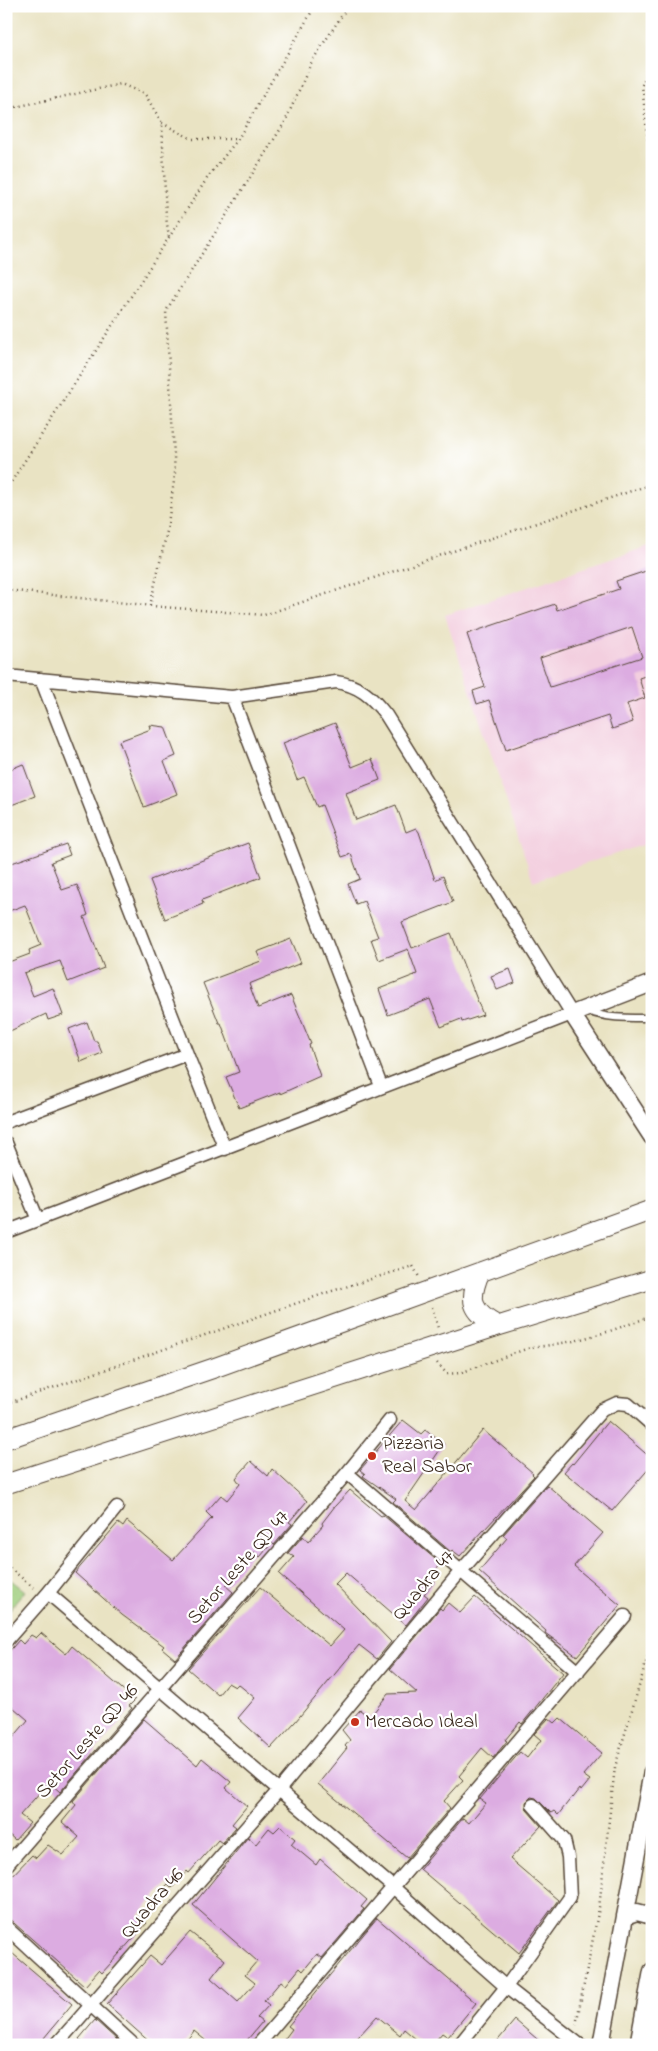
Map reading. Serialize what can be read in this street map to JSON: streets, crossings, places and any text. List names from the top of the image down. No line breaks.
{"streets":{"street":["Setor Leste QD 47","Quadra 47","Setor Leste QD 46","Quadra 46"]},"crossings":[["Setor Leste QD 47","Setor Leste QD 46"],["Quadra 47","Quadra 46"]],"places":["Pizzaria Real Sabor","Mercado Ideal"]}
